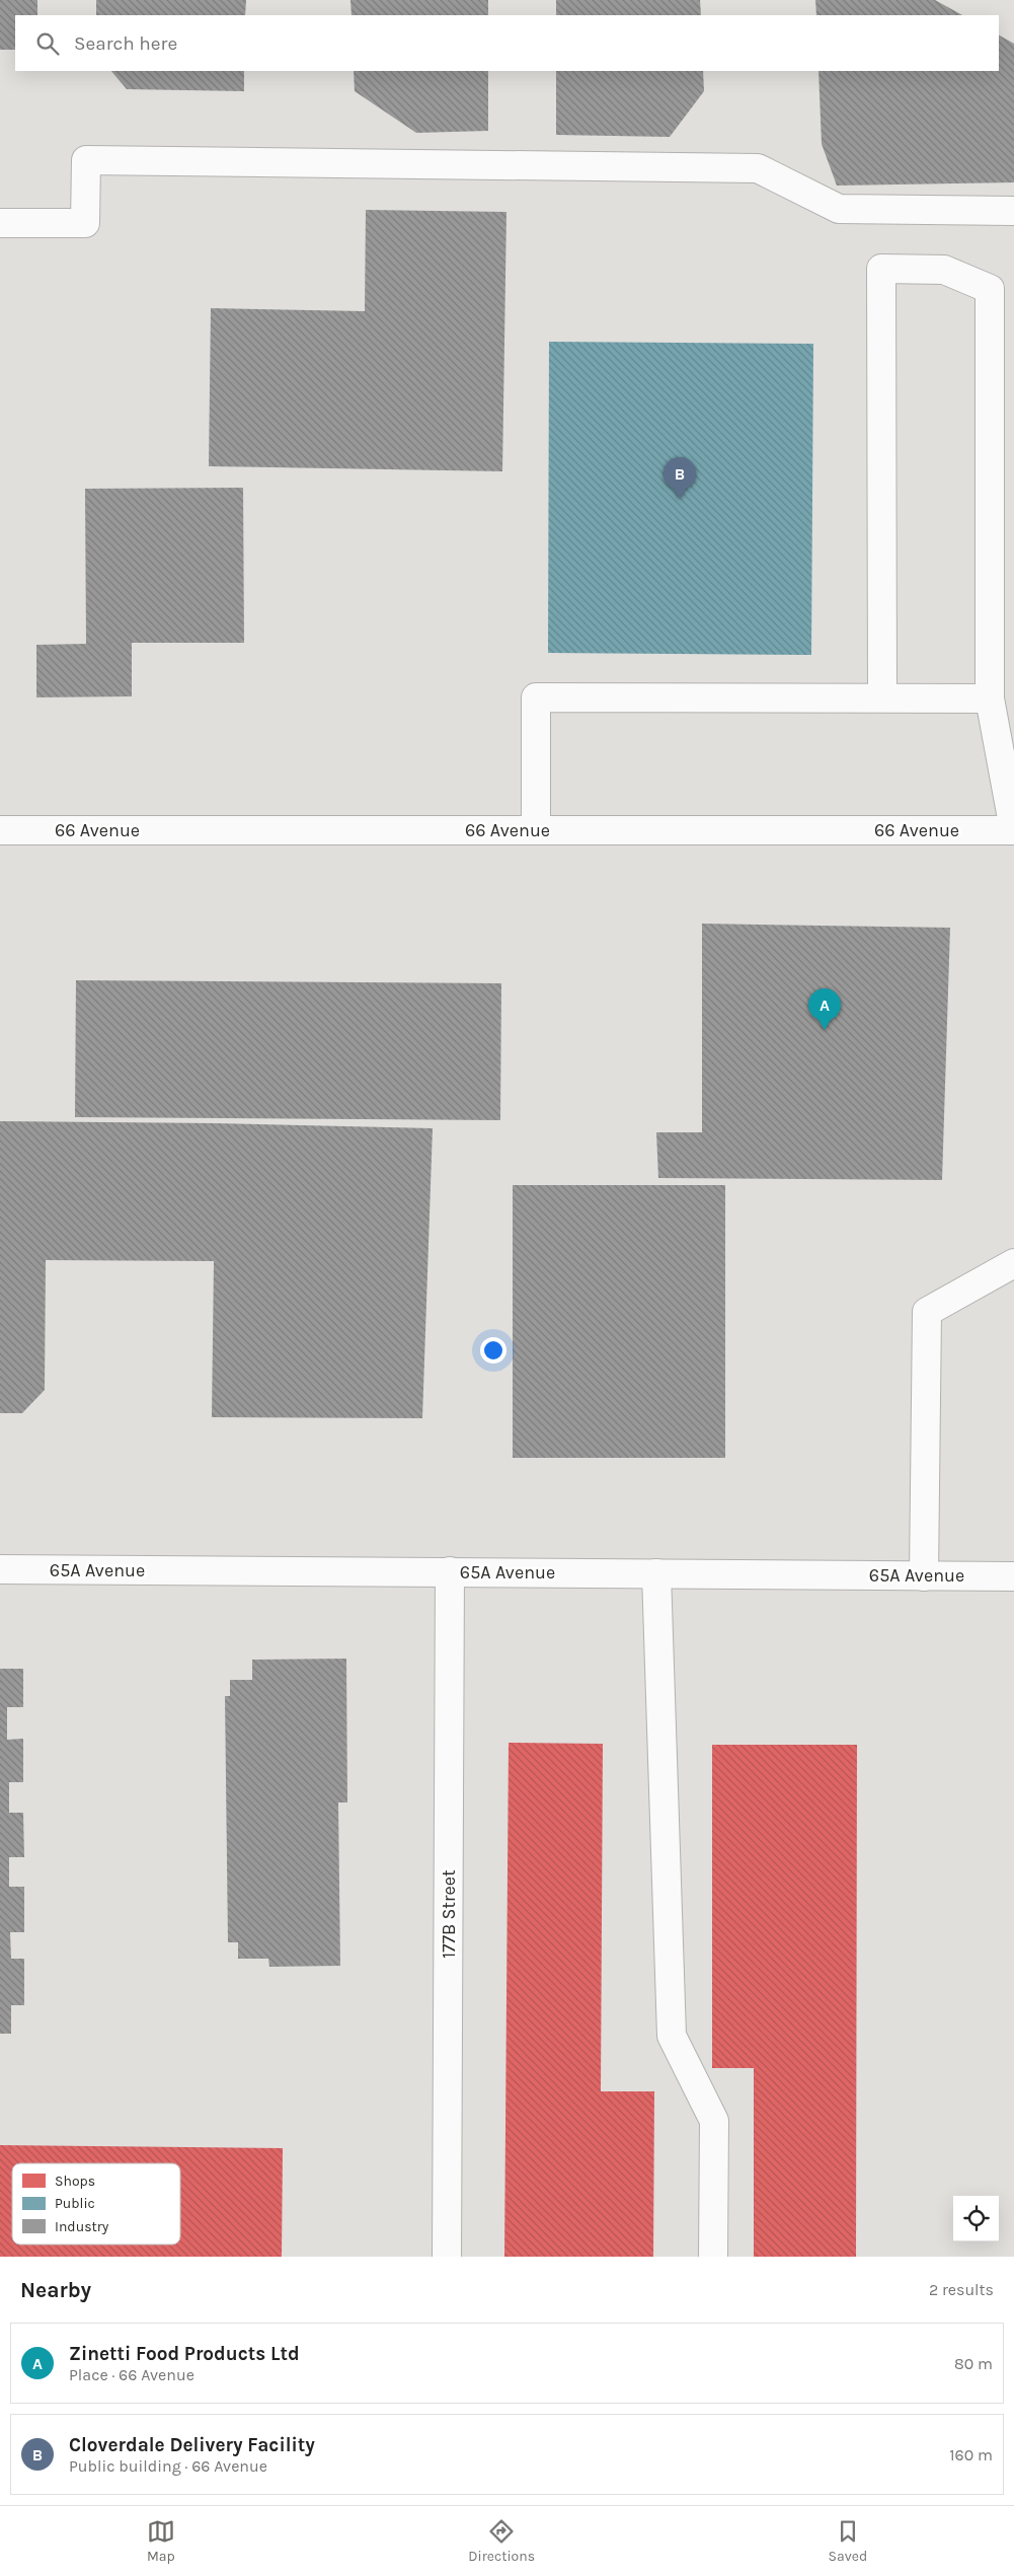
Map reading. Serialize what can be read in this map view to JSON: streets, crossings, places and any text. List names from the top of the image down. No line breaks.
{"streets":{"street":["66 Avenue","65A Avenue","177B Street"]},"crossings":[["65A Avenue","177B Street"]],"legend":["Shops","Public","Industry"],"page":{"search":"Search here","pins":["B","A"],"heading":["Nearby","2 results"],"list":[{"mark":"A","name":"Zinetti Food Products Ltd","note":"Place · 66 Avenue","value":"80 m"},{"mark":"B","name":"Cloverdale Delivery Facility","note":"Public building · 66 Avenue","value":"160 m"}],"nav":["Map","Directions","Saved"]}}
